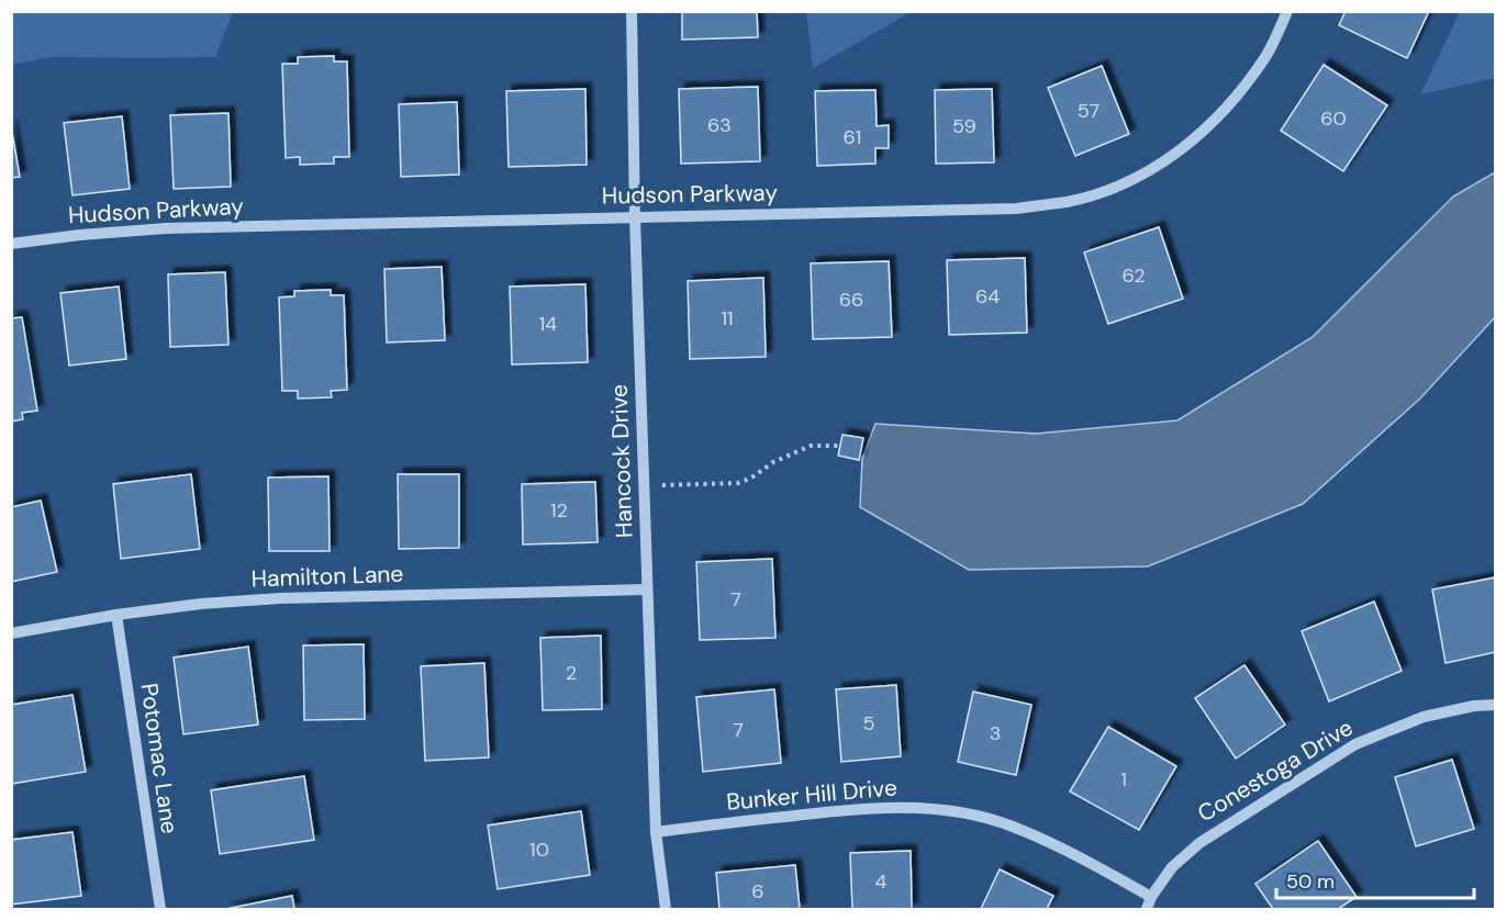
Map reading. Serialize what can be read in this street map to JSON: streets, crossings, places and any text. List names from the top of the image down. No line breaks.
{"streets":{"street":["Hudson Parkway","Hancock Drive","Hamilton Lane","Potomac Lane","Conestoga Drive","Bunker Hill Drive"]},"crossings":[["Hudson Parkway","Hancock Drive"],["Hancock Drive","Hamilton Lane"],["Hancock Drive","Bunker Hill Drive"],["Hamilton Lane","Potomac Lane"],["Conestoga Drive","Bunker Hill Drive"]],"house_numbers":["57","60","63","59","61","62","64","66","11","14","12","7","2","5","7","3","1","10","4","6"],"scale_bar":"50 m"}
